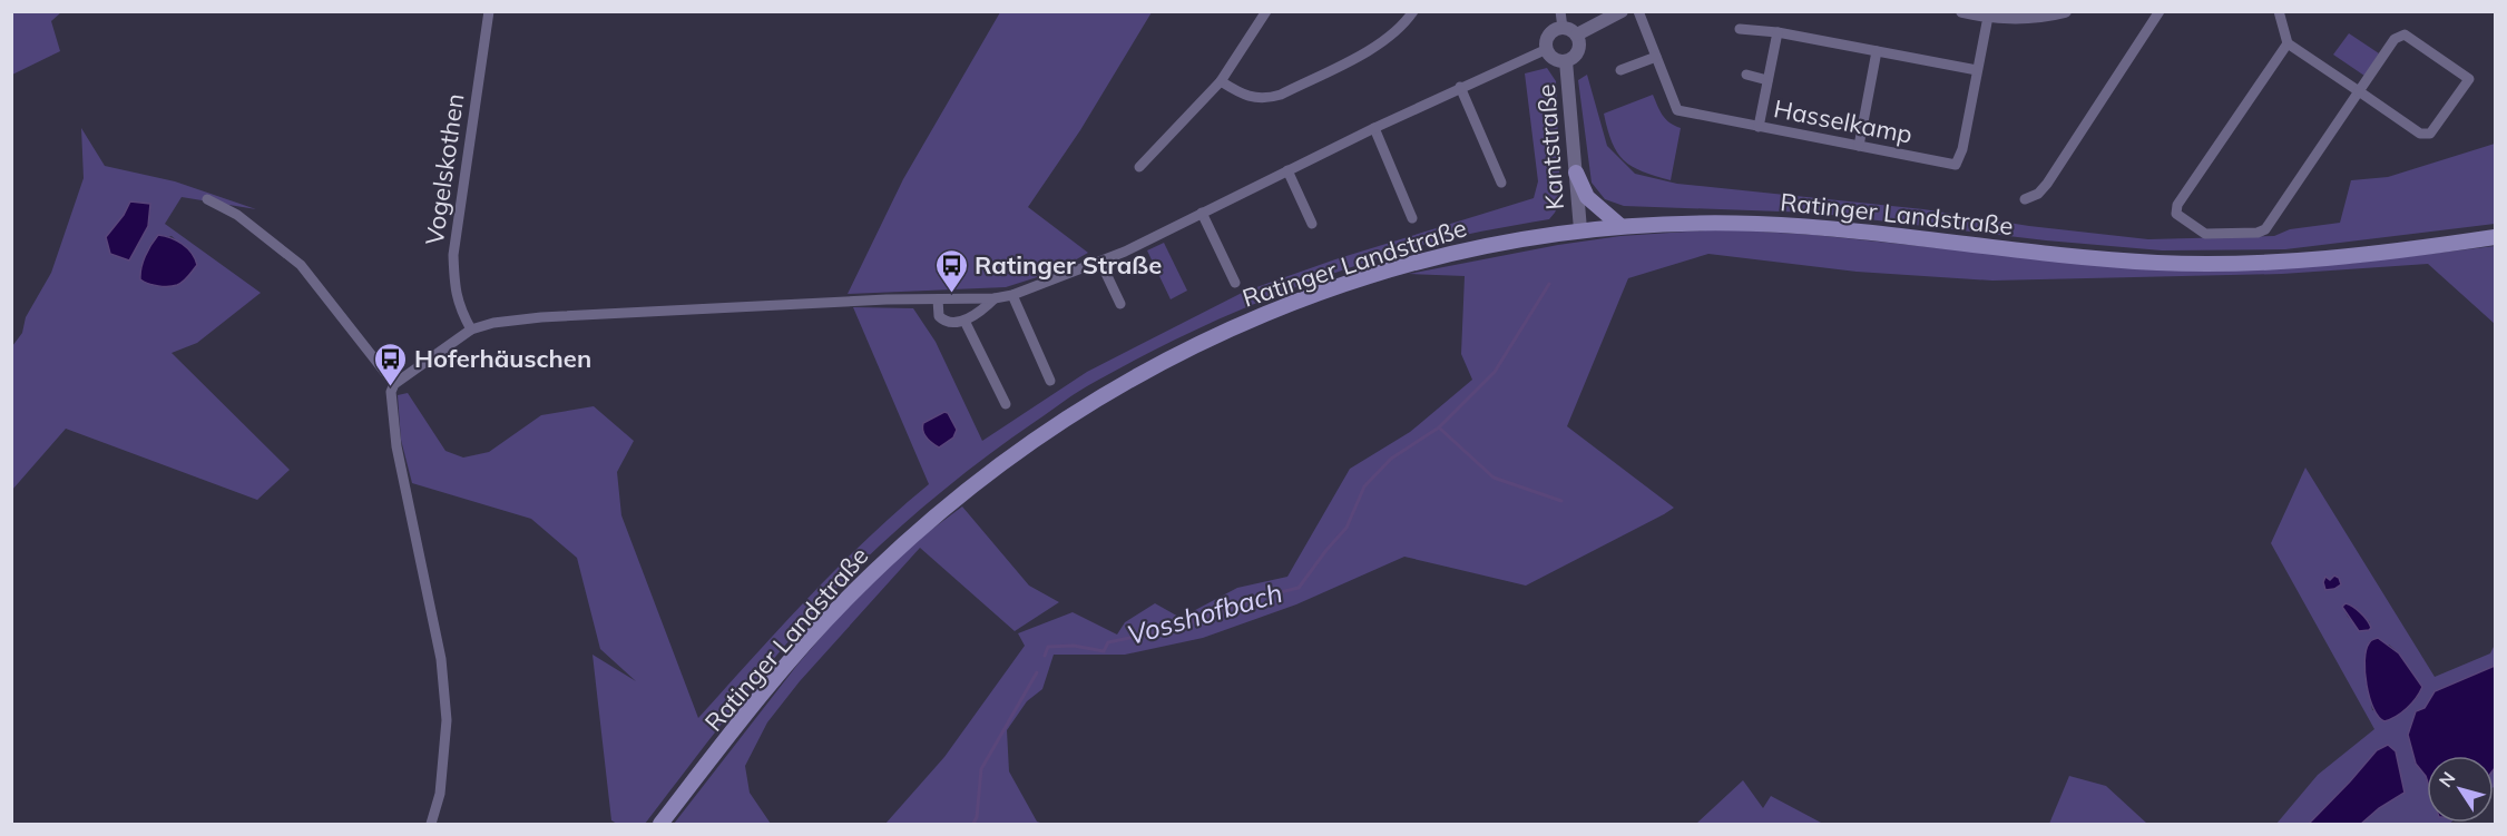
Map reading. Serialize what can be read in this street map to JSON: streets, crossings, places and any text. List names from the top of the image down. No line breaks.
{"streets":{"main road":["Ratinger Landstraße"],"street":["Hasselkamp","Kantstraße","Vogelskothen"]},"crossings":[["Kantstraße","Ratinger Landstraße"]],"water":["Vosshofbach"],"places":{"bus stop":["Ratinger Straße","Hoferhäuschen"]},"north":"top left"}
